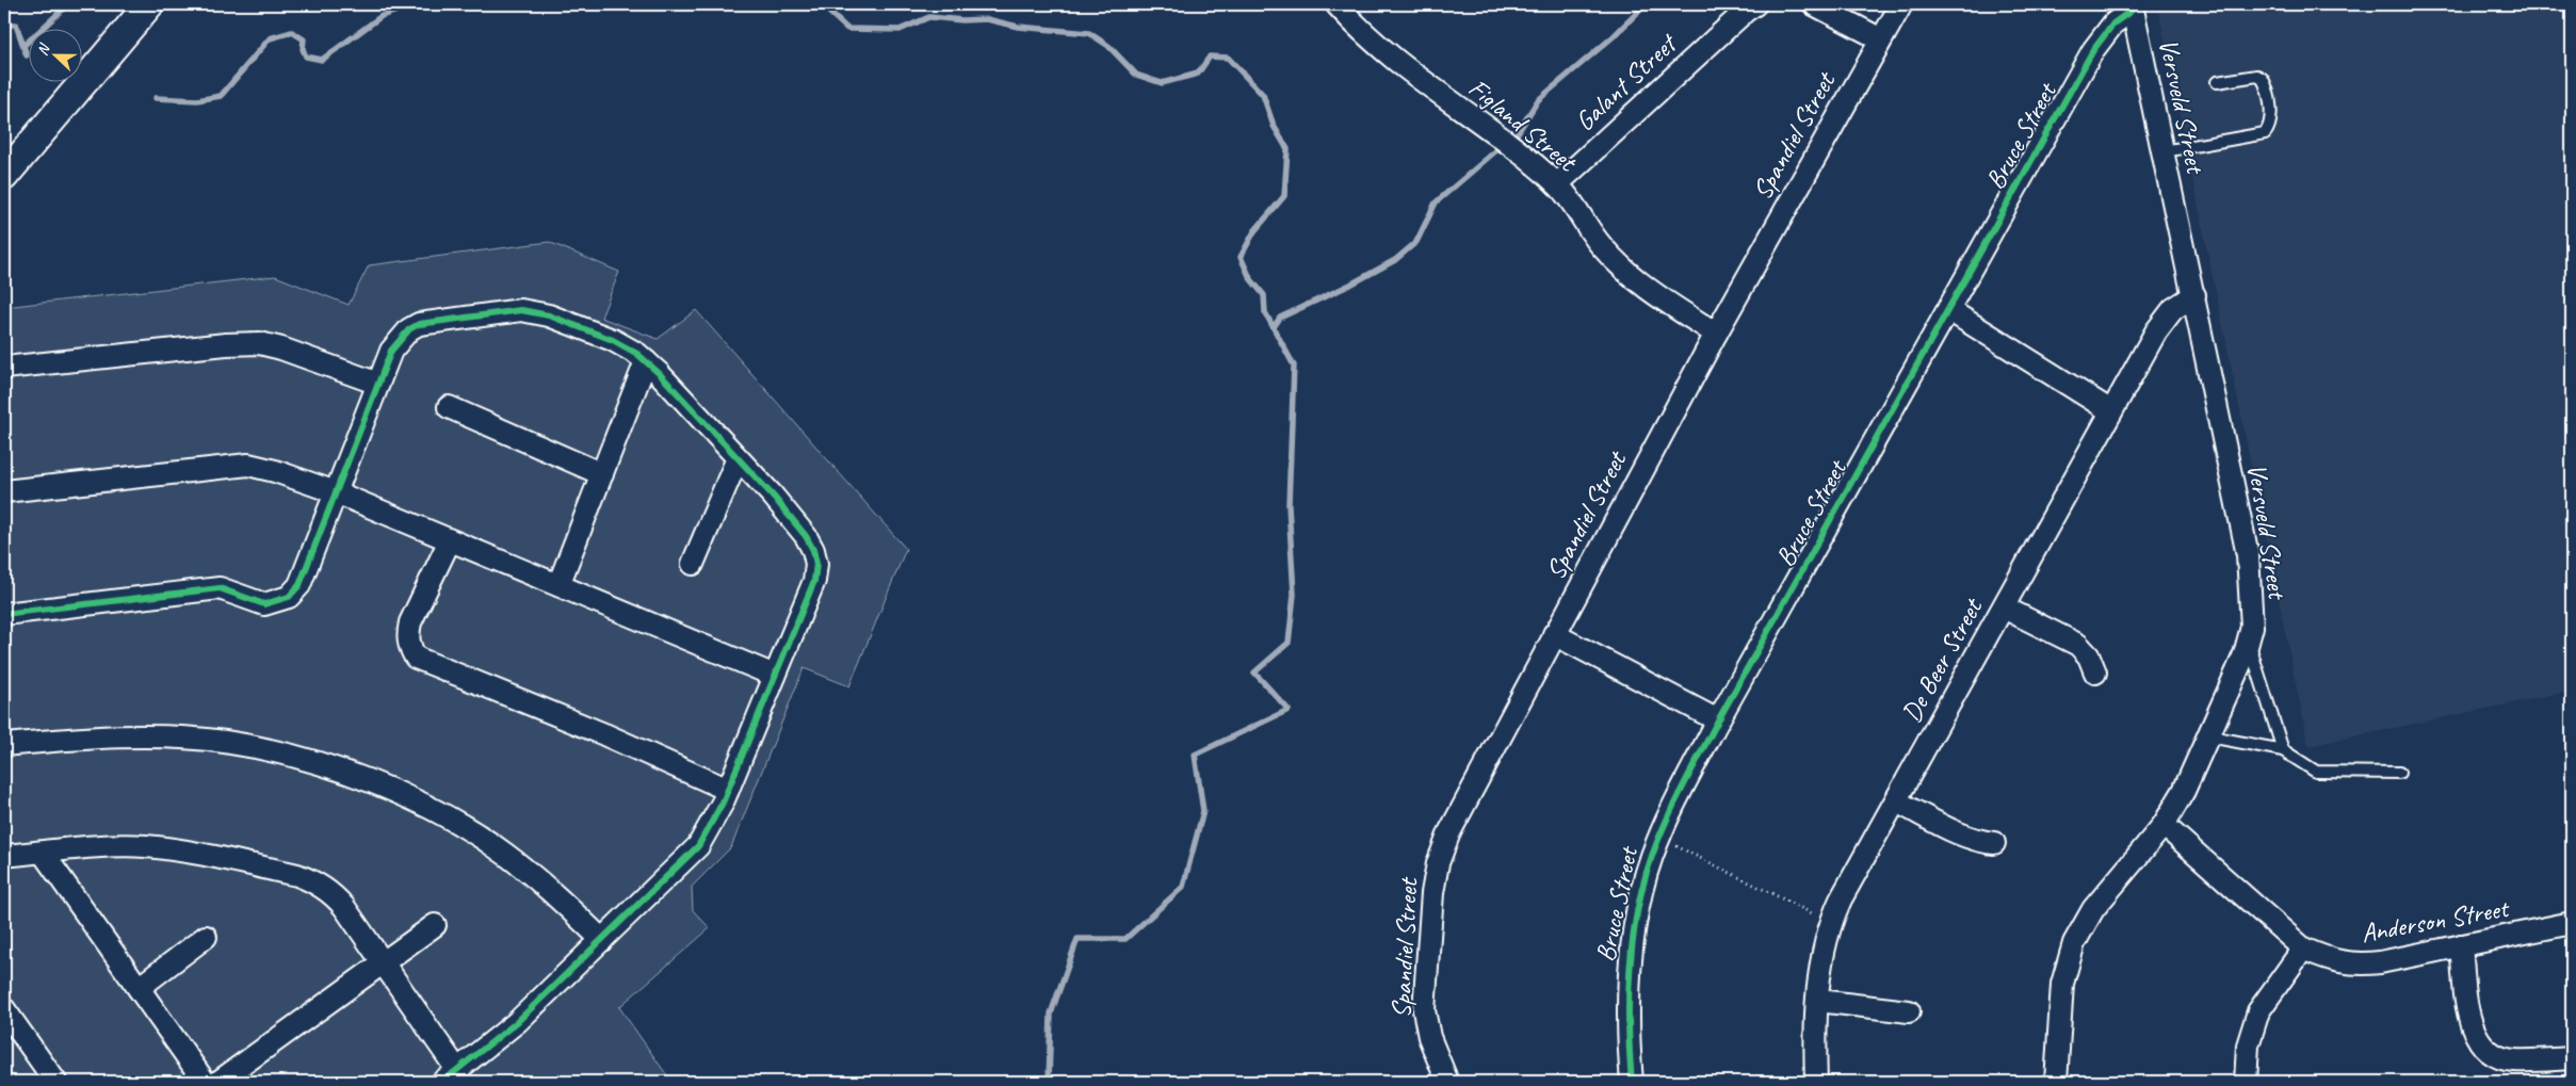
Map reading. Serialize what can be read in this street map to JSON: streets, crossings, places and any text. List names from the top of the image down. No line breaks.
{"streets":{"street":["Galant Street","Versveld Street","Figland Street","Spandiel Street","Bruce Street","De Beer Street","Anderson Street"]},"crossings":[["Galant Street","Figland Street"],["Versveld Street","Bruce Street"],["Versveld Street","De Beer Street"],["Versveld Street","Anderson Street"],["Figland Street","Spandiel Street"]],"north":"left"}
